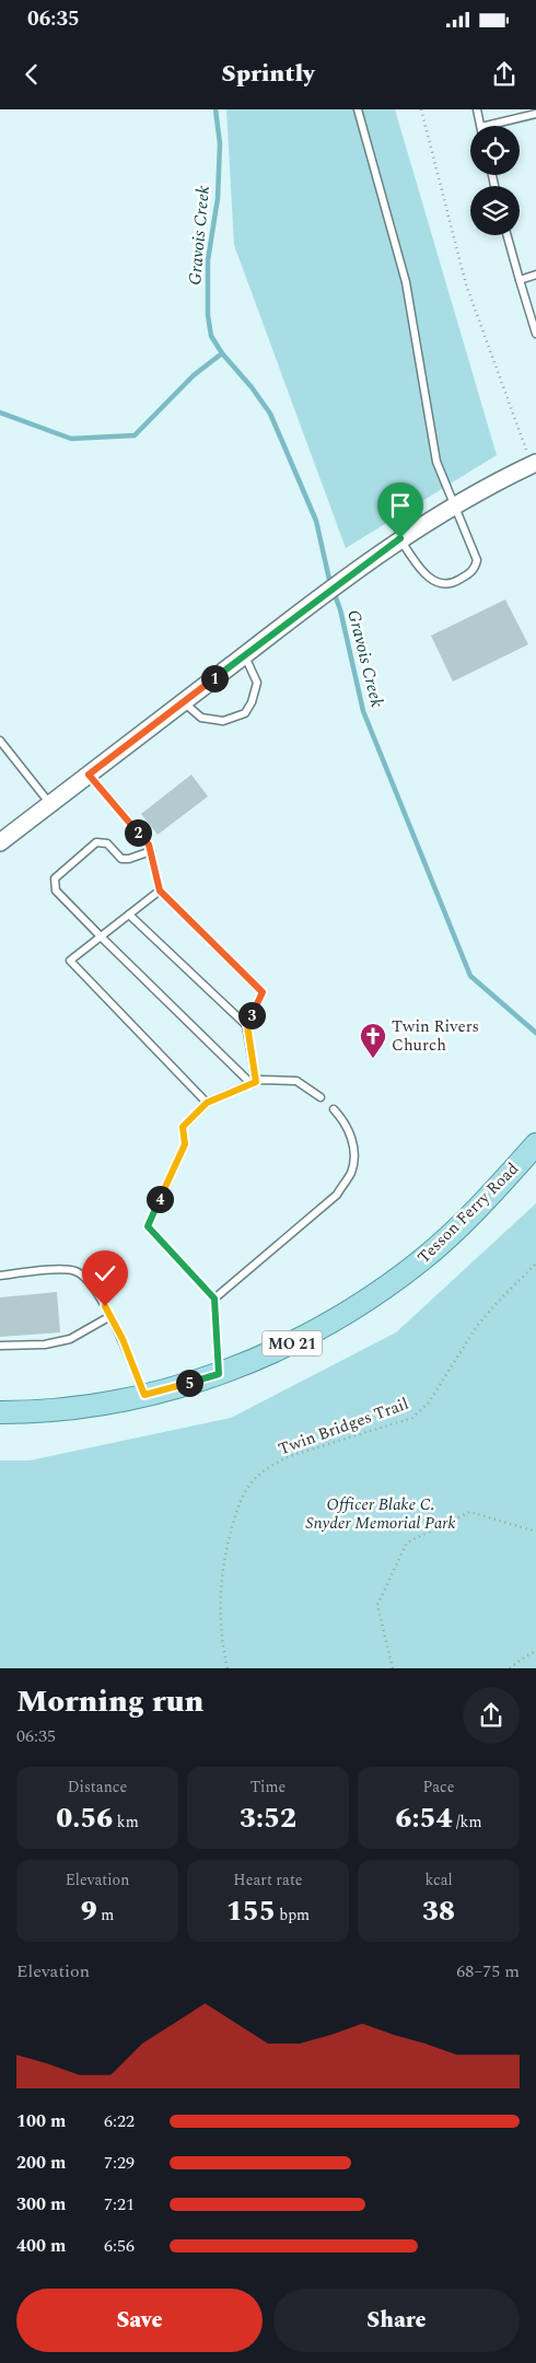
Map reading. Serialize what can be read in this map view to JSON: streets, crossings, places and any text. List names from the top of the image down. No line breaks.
{"streets":{"main road":["Tesson Ferry Road","MO 21"],"path":["Twin Bridges Trail"]},"water":["Gravois Creek"],"parks":["Officer Blake C. Snyder Memorial Park"],"places":{"church":["Twin Rivers Church"]},"page":{"status":"06:35","header":"Sprintly","pins":["1","2","3","4","5"],"heading":["Morning run","06:35"],"stats":[["Distance","0.56 km"],["Time","3:52"],["Pace","6:54 /km"],["Elevation","9 m"],["Heart rate","155 bpm"],["kcal","38"]],"chart":["Elevation","68–75 m"],"list":[{"name":"100 m","note":"6:22"},{"name":"200 m","note":"7:29"},{"name":"300 m","note":"7:21"},{"name":"400 m","note":"6:56"}],"buttons":["Save","Share"]}}
